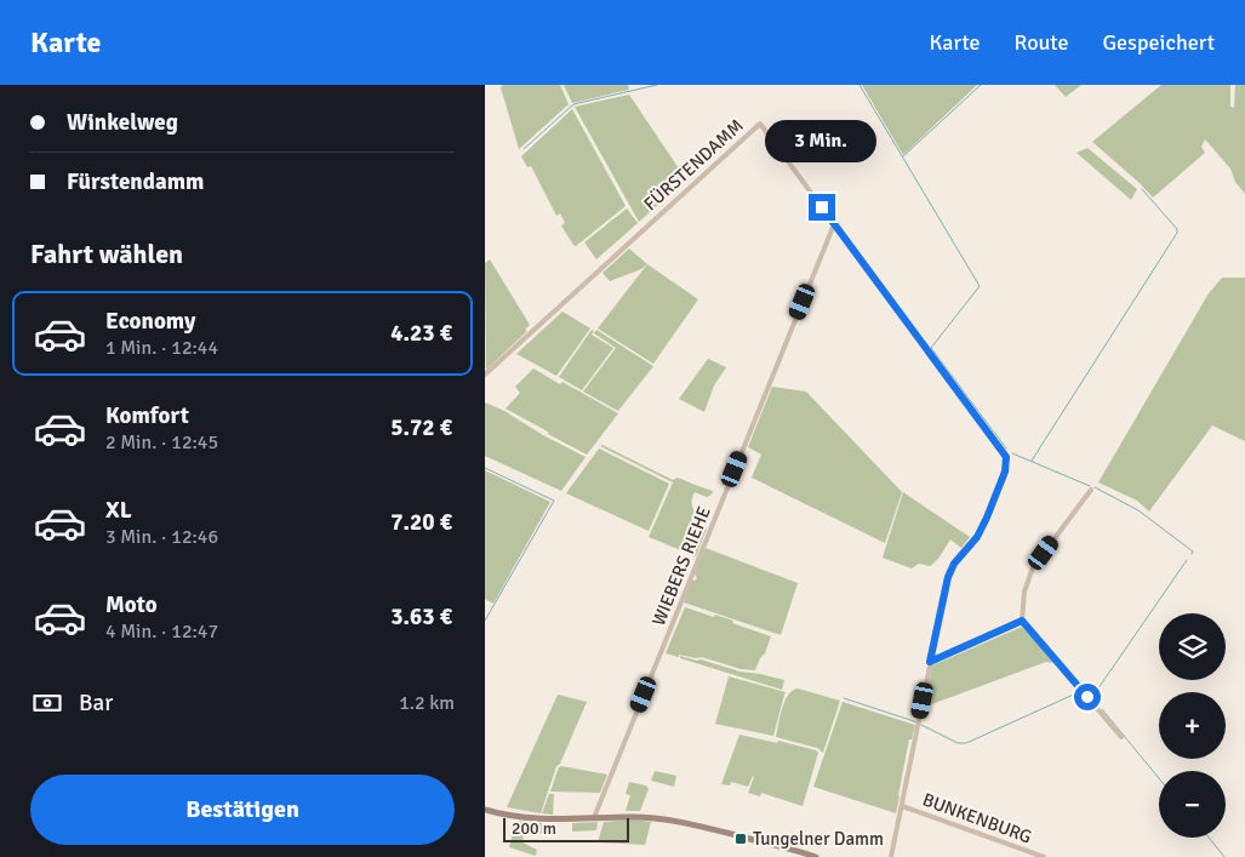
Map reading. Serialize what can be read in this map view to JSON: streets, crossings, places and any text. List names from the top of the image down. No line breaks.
{"streets":{"street":["FÜRSTENDAMM","WIEBERS RIEHE","BUNKENBURG"]},"crossings":[["FÜRSTENDAMM","WIEBERS RIEHE"],["FÜRSTENDAMM","BUNKENBURG"]],"places":{"transit":["Tungelner Damm"]},"scale_bar":"200 m","page":{"header":"Karte","nav":["Karte","Route","Gespeichert"],"banner":["Winkelweg","Fürstendamm"],"bubble":"3 Min.","heading":"Fahrt wählen","list":[{"name":"Economy","note":"1 Min. · 12:44","value":"4.23 €"},{"name":"Komfort","note":"2 Min. · 12:45","value":"5.72 €"},{"name":"XL","note":"3 Min. · 12:46","value":"7.20 €"},{"name":"Moto","note":"4 Min. · 12:47","value":"3.63 €"}],"map_buttons":["+","−"],"pay":["Bar","1.2 km"],"buttons":"Bestätigen","scale":"200 m"}}
